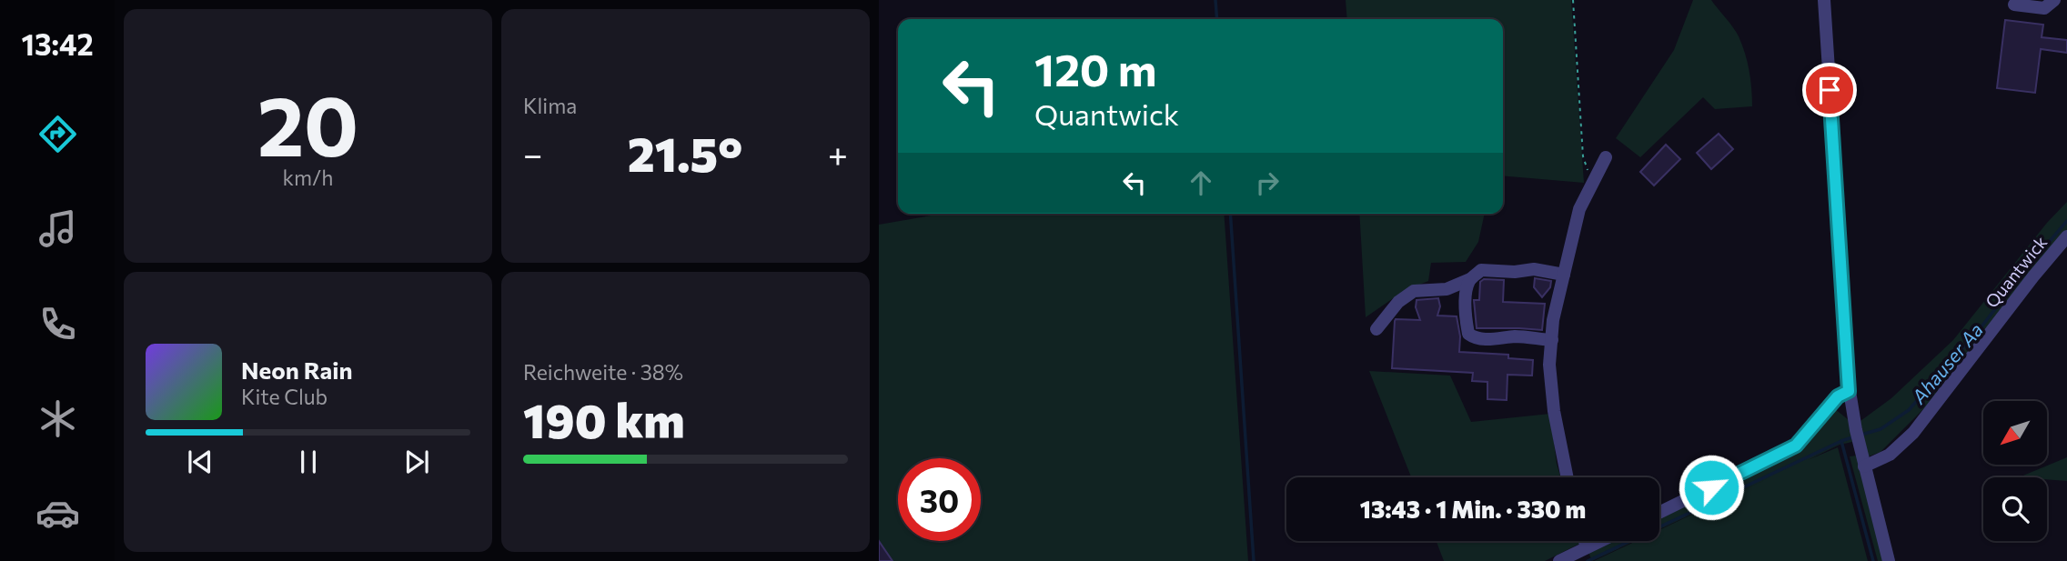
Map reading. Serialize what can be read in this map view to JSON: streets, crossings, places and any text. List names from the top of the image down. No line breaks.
{"streets":{"street":["Quantwick"]},"water":["Ahauser Aa"],"north":"bottom left","page":{"tabs":"13:42","tile":[["20","km/h"],"Klima",["Reichweite · 38%","190 km"]],"turn":["120 m","Quantwick"],"heat":["−","21.5°","+"],"song":["Neon Rain","Kite Club"],"limit":"30","trip":"13:43 · 1 Min. · 330 m"}}
